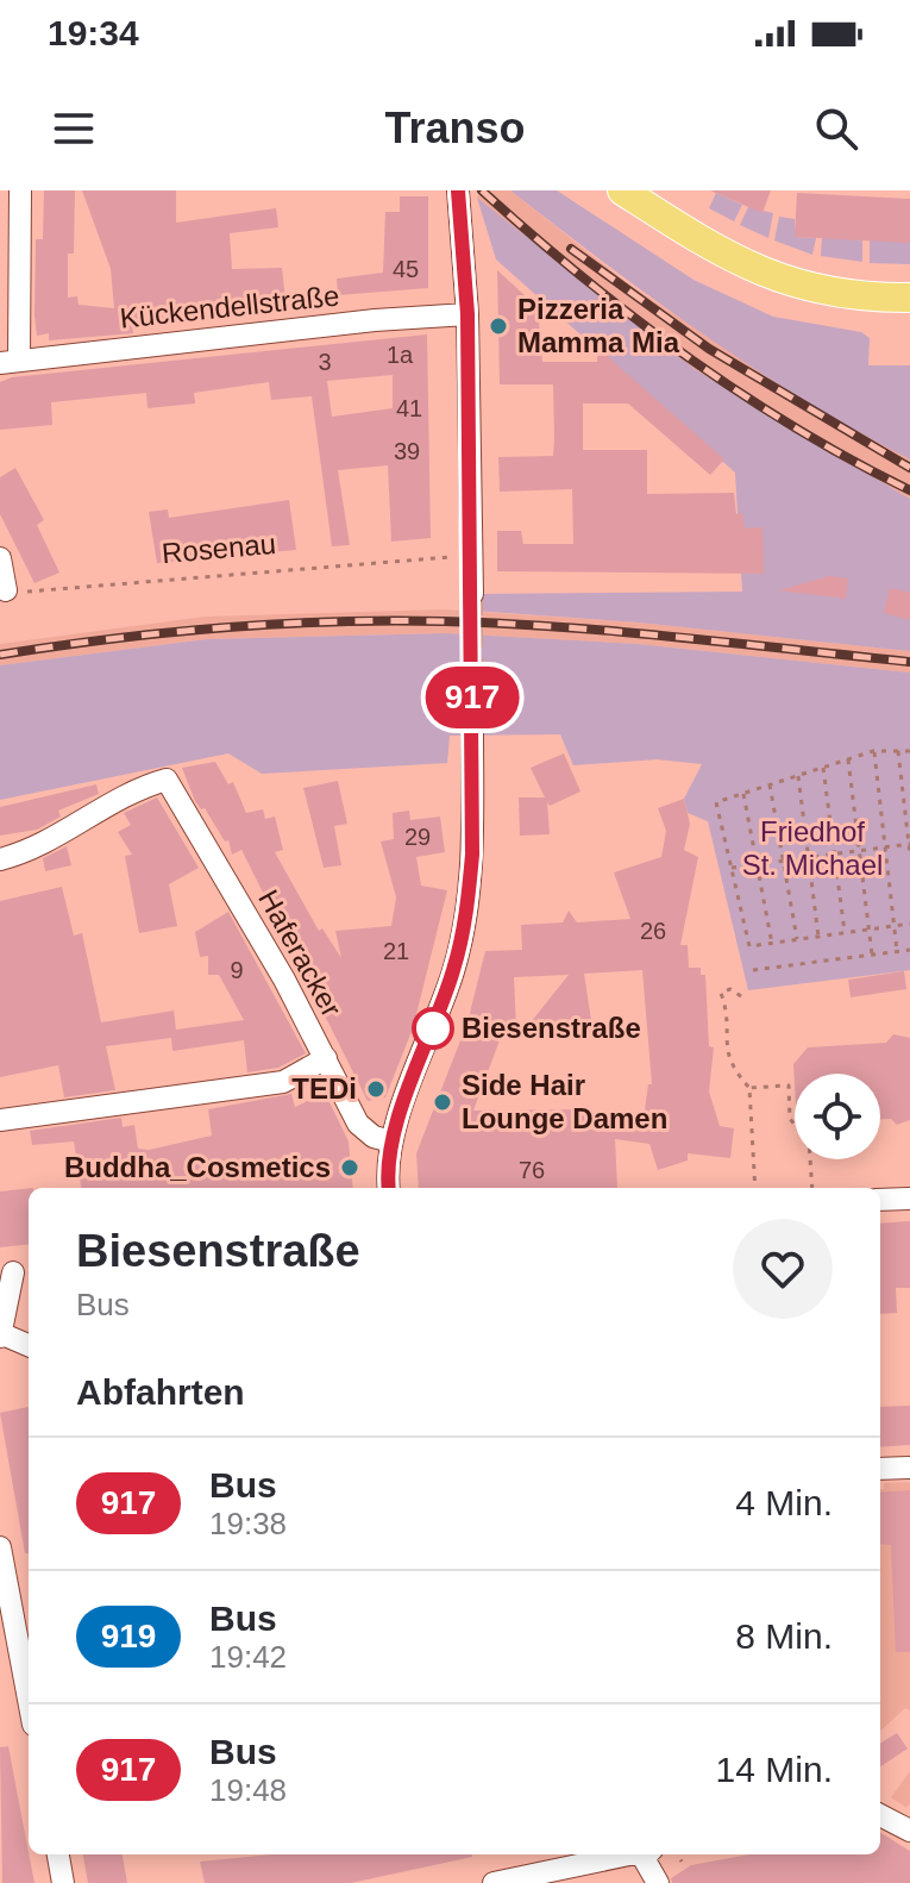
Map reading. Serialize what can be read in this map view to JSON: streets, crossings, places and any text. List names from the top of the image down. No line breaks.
{"streets":{"street":["Kückendellstraße","Haferacker"],"path":["Rosenau"]},"parks":["Friedhof St. Michael"],"places":["Pizzeria Mamma Mia","Biesenstraße","TEDi","Side Hair Lounge Damen","Buddha_Cosmetics"],"lines":["bus line 917"],"house_numbers":["45","1a","3","41","39","29","26","21","9","76"],"page":{"status":"19:34","header":"Transo","on_map":"917","heading":[["Biesenstraße","Bus"],"Abfahrten"],"list":[{"mark":"917","name":"Bus","note":"19:38","value":"4 Min."},{"mark":"919","name":"Bus","note":"19:42","value":"8 Min."},{"mark":"917","name":"Bus","note":"19:48","value":"14 Min."}]}}
